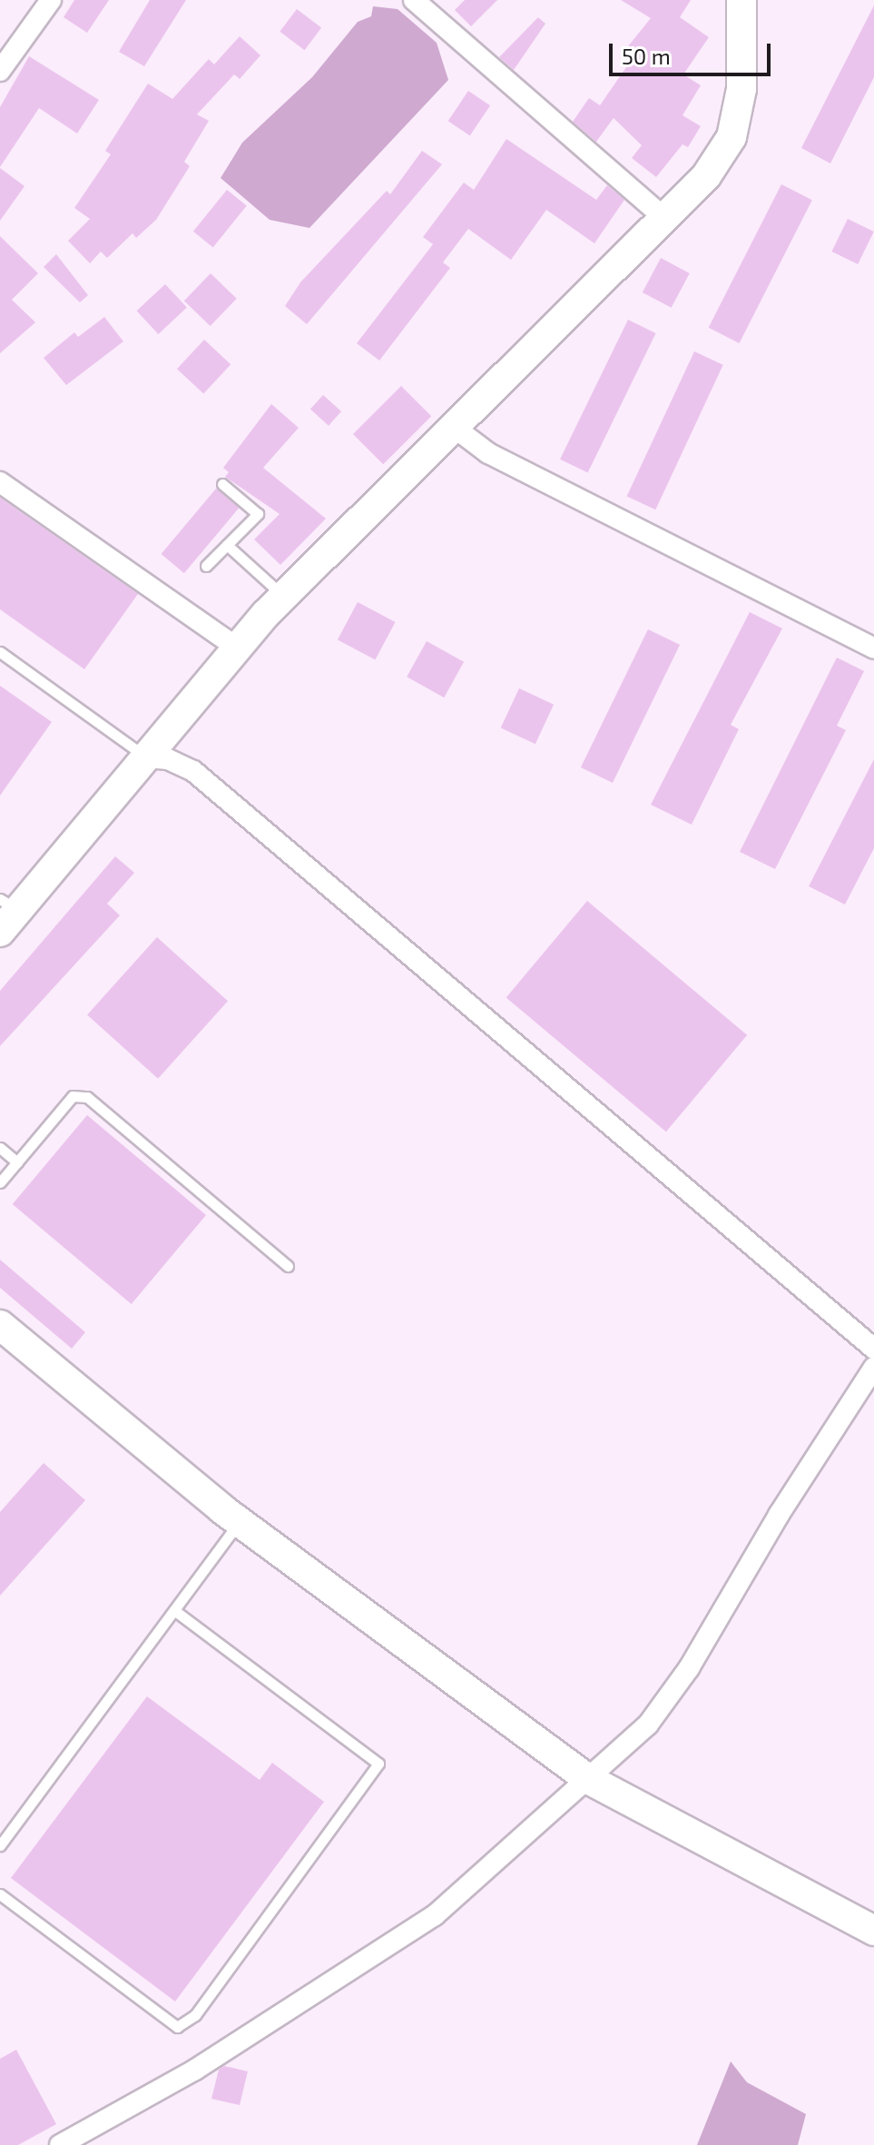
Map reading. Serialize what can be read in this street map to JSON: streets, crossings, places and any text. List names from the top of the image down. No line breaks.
{"scale_bar":"50 m"}
